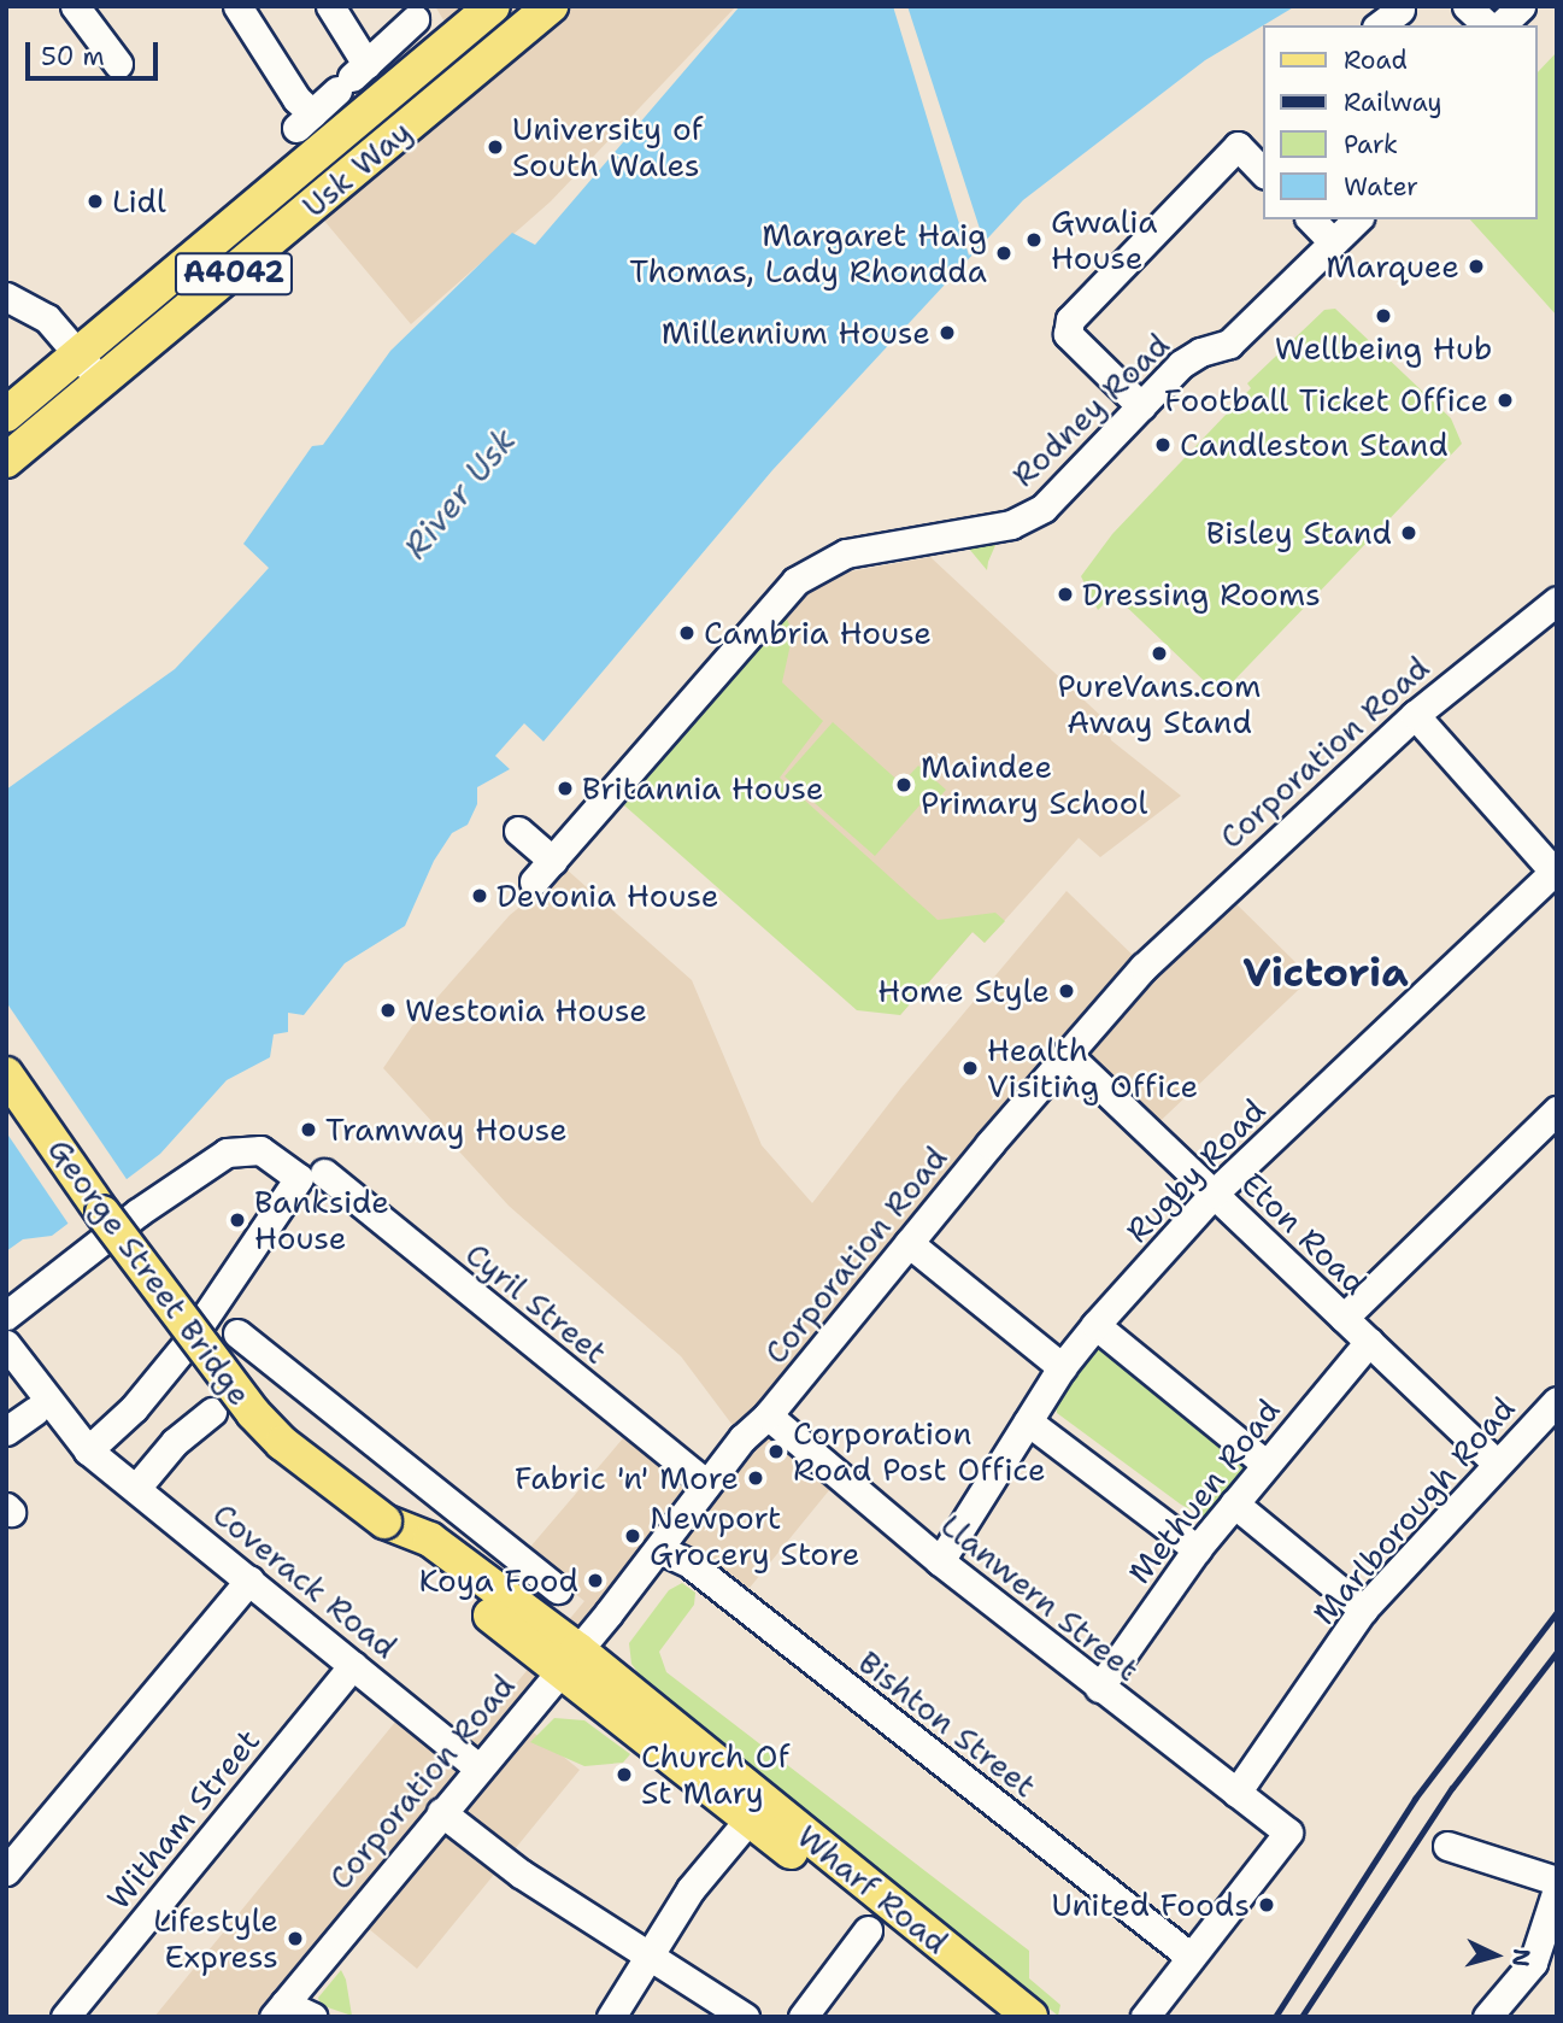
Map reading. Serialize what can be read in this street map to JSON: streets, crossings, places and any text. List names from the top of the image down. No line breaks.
{"streets":{"main road":["Usk Way","A4042","George Street Bridge","Wharf Road"],"street":["Rodney Road","Corporation Road","Rugby Road","Eton Road","Cyril Street","Methuen Road","Marlborough Road","Coverack Road","Llanwern Street","Bishton Street","Witham Street"]},"crossings":[["Corporation Road","Eton Road"],["Corporation Road","Cyril Street"],["Corporation Road","Coverack Road"],["Corporation Road","Llanwern Street"],["Corporation Road","Bishton Street"],["Corporation Road","Wharf Road"],["Rugby Road","Eton Road"],["Rugby Road","Llanwern Street"],["Eton Road","Methuen Road"],["Eton Road","Marlborough Road"],["George Street Bridge","Wharf Road"],["Methuen Road","Llanwern Street"],["Marlborough Road","Llanwern Street"],["Coverack Road","Witham Street"],["Llanwern Street","Bishton Street"]],"districts":["Victoria"],"water":["River Usk"],"places":["University of South Wales","Lidl","Gwalia House","Margaret Haig Thomas, Lady Rhondda","Marquee","Wellbeing Hub","Millennium House","Football Ticket Office","Candleston Stand","Bisley Stand","Dressing Rooms","Cambria House","PureVans.com Away Stand","Maindee Primary School","Britannia House","Devonia House","Home Style","Westonia House","Health Visiting Office","Tramway House","Bankside House","Corporation Road Post Office","Fabric 'n' More","Newport Grocery Store","Koya Food","Church Of St Mary","United Foods","Lifestyle Express"],"legend":["Road","Railway","Park","Water"],"scale_bar":"50 m","north":"right"}
